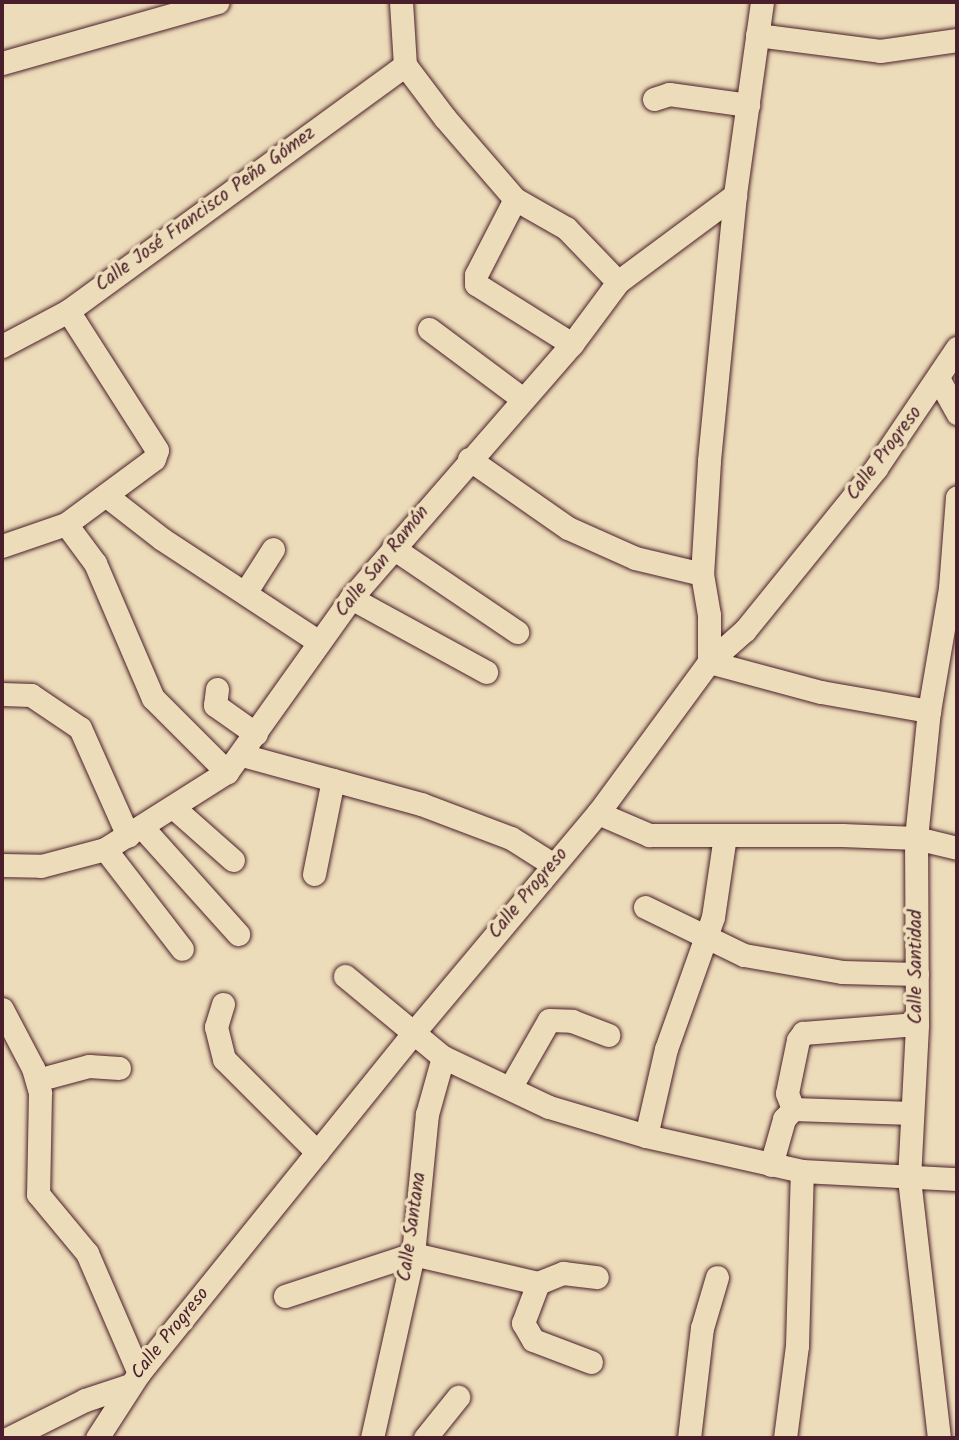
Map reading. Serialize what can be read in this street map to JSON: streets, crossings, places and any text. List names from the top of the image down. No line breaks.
{"streets":{"street":["Calle José Francisco Peña Gómez","Calle Progreso","Calle San Ramón","Calle Santidad","Calle Santana"]}}
